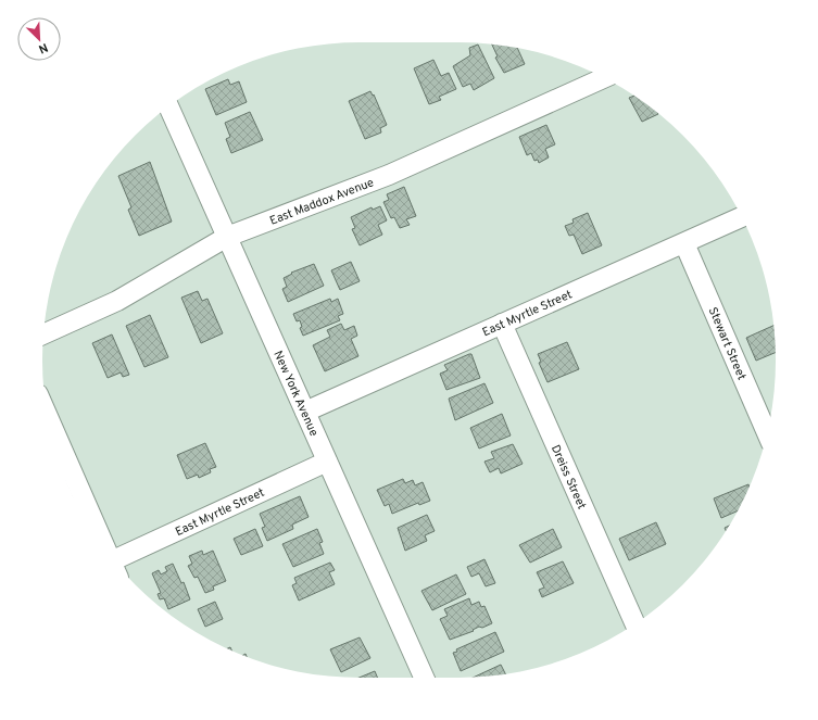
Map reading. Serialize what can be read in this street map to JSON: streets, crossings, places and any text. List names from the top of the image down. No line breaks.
{"streets":{"street":["East Maddox Avenue","East Myrtle Street","Stewart Street","New York Avenue","Dreiss Street"]},"crossings":[["East Maddox Avenue","New York Avenue"],["East Myrtle Street","Stewart Street"],["East Myrtle Street","New York Avenue"],["East Myrtle Street","Dreiss Street"]],"north":"bottom right"}
